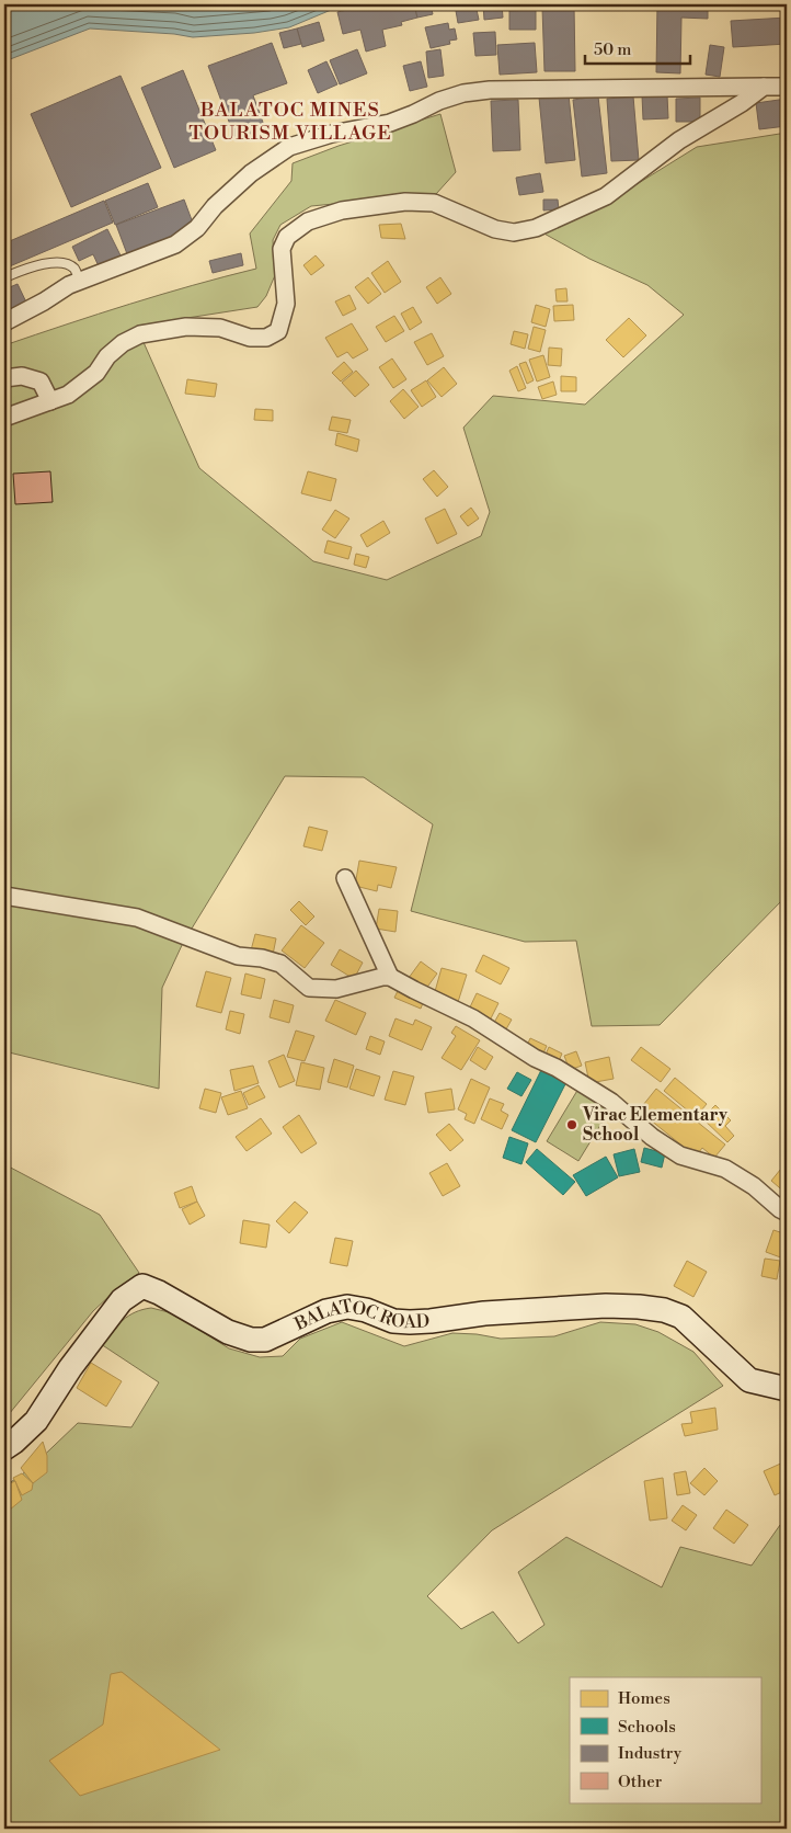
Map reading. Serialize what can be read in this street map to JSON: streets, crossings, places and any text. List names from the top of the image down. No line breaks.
{"streets":{"main road":["BALATOC ROAD"]},"districts":["BALATOC MINES TOURISM VILLAGE"],"places":["Virac Elementary School"],"legend":["Homes","Schools","Industry","Other"],"scale_bar":"50 m"}
